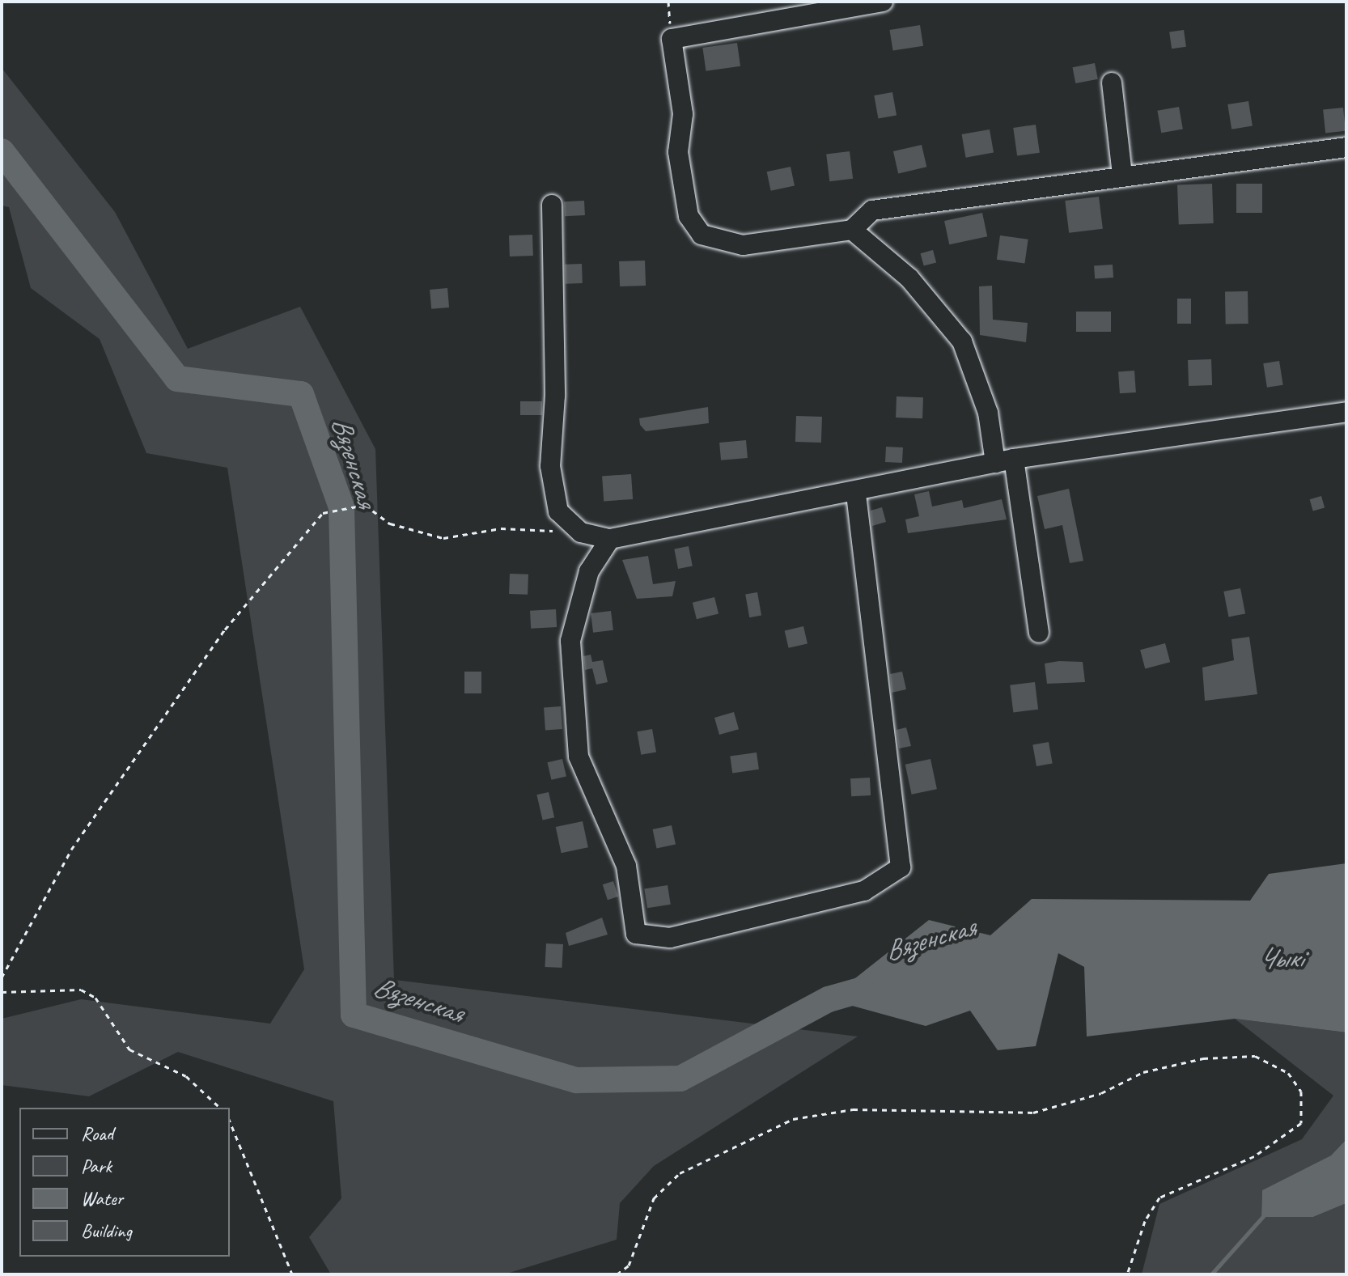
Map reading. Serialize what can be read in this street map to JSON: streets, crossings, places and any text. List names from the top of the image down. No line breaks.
{"water":["Вязенская","Чыкі"],"legend":["Road","Park","Water","Building"]}
